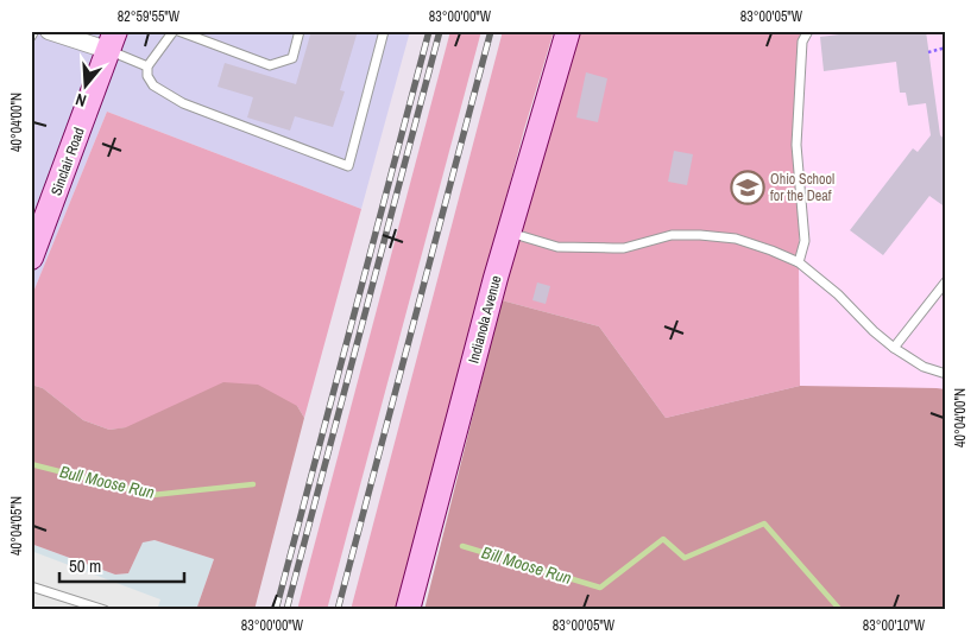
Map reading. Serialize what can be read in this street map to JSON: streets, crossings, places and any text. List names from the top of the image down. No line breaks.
{"streets":{"main road":["Sinclair Road","Indianola Avenue"]},"water":["Bull Moose Run","Bill Moose Run"],"places":{"school or university":["Ohio School for the Deaf"]},"scale_bar":"50 m","north":"bottom","coordinates":["82°59'55\"W","83°00'00\"W","83°00'05\"W","40°04'00\"N","40°04'05\"N","83°00'10\"W"]}
